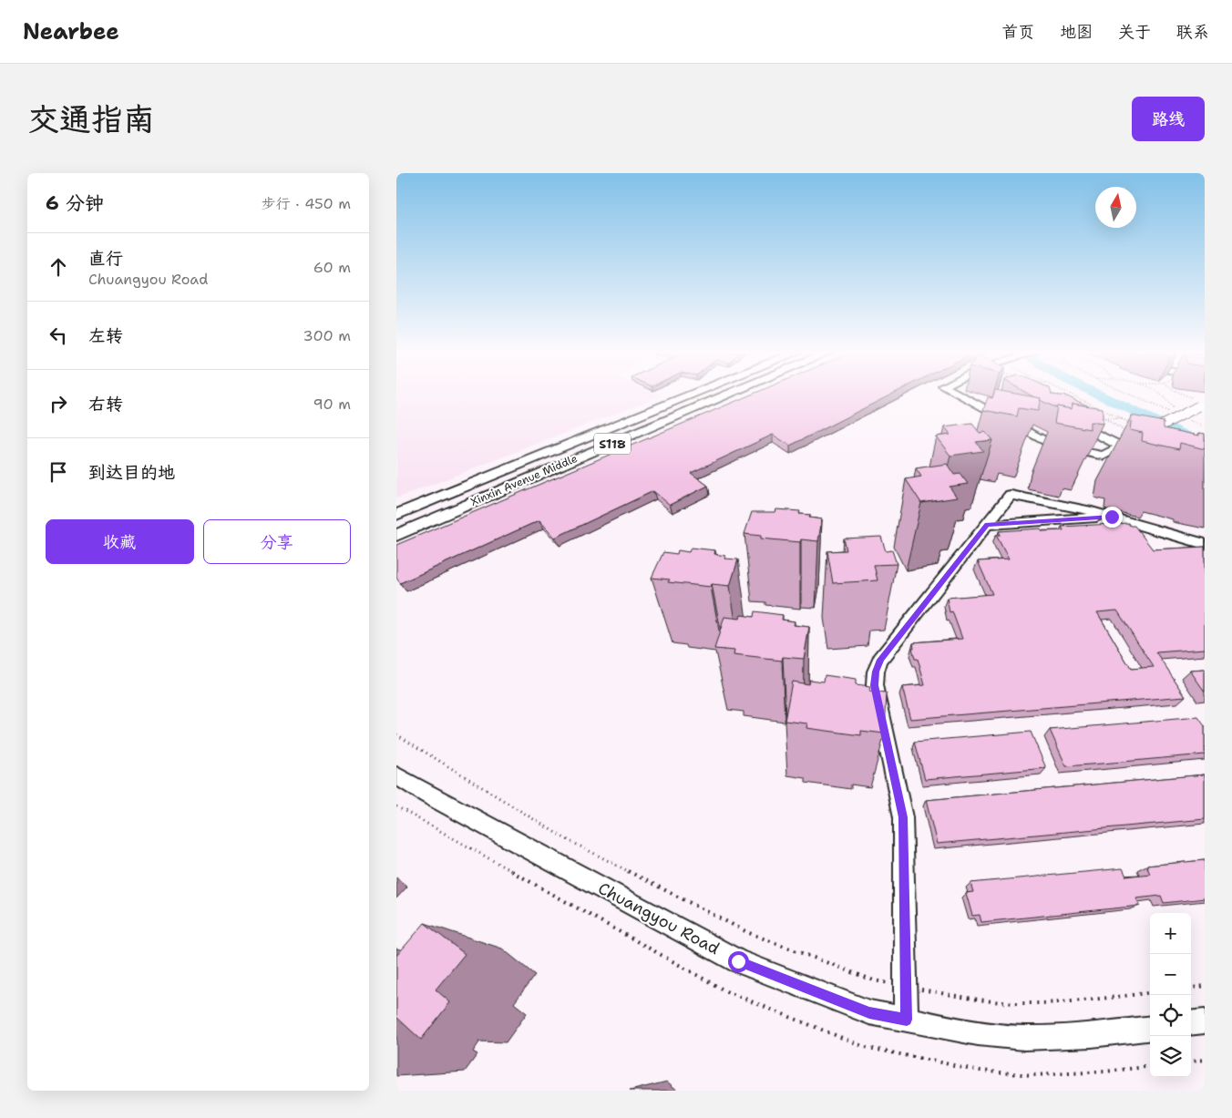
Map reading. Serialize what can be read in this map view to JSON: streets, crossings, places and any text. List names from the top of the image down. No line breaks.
{"streets":{"main road":["S118","Xinxin Avenue Middle"],"street":["Chuangyou Road"]},"north":"top","page":{"header":"Nearbee","nav":["首页","地图","关于","联系"],"buttons":["路线",["收藏","分享"]],"title":"交通指南","heading":["6 分钟","步行 · 450 m"],"list":[["直行","Chuangyou Road","60 m"],["左转","300 m"],["右转","90 m"],"到达目的地"],"map_buttons":["+","−"]}}
